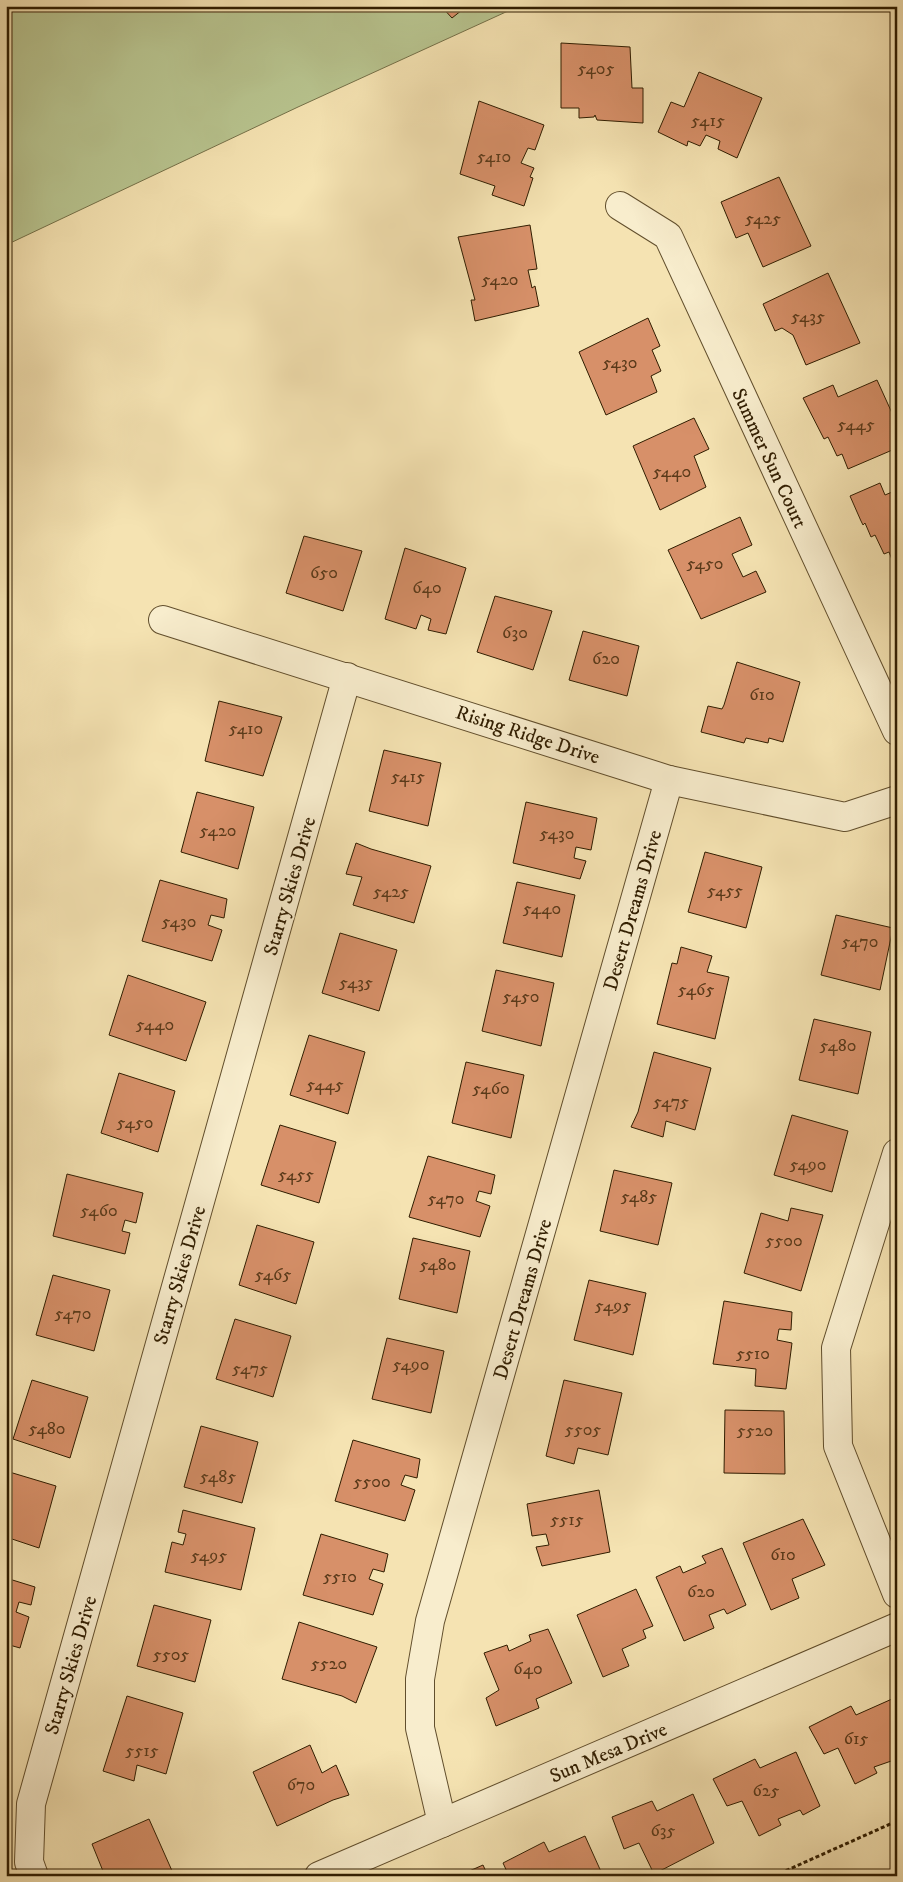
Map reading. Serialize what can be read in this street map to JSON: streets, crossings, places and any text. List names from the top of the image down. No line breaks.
{"streets":{"street":["Summer Sun Court","Rising Ridge Drive","Starry Skies Drive","Desert Dreams Drive","Sun Mesa Drive"]},"crossings":[["Rising Ridge Drive","Starry Skies Drive"],["Rising Ridge Drive","Desert Dreams Drive"],["Desert Dreams Drive","Sun Mesa Drive"]],"house_numbers":["5405","5415","5410","5425","5420","5435","5430","5445","5440","5450","650","640","630","620","610","5410","5415","5420","5430","5455","5425","5440","5430","5470","5435","5465","5450","5440","5480","5445","5460","5475","5450","5490","5455","5485","5470","5460","5500","5480","5465","5495","5470","5510","5490","5475","5480","5505","5520","5485","5500","5515","610","5495","5510","620","5505","5520","640","615","5515","670","625","635"]}
